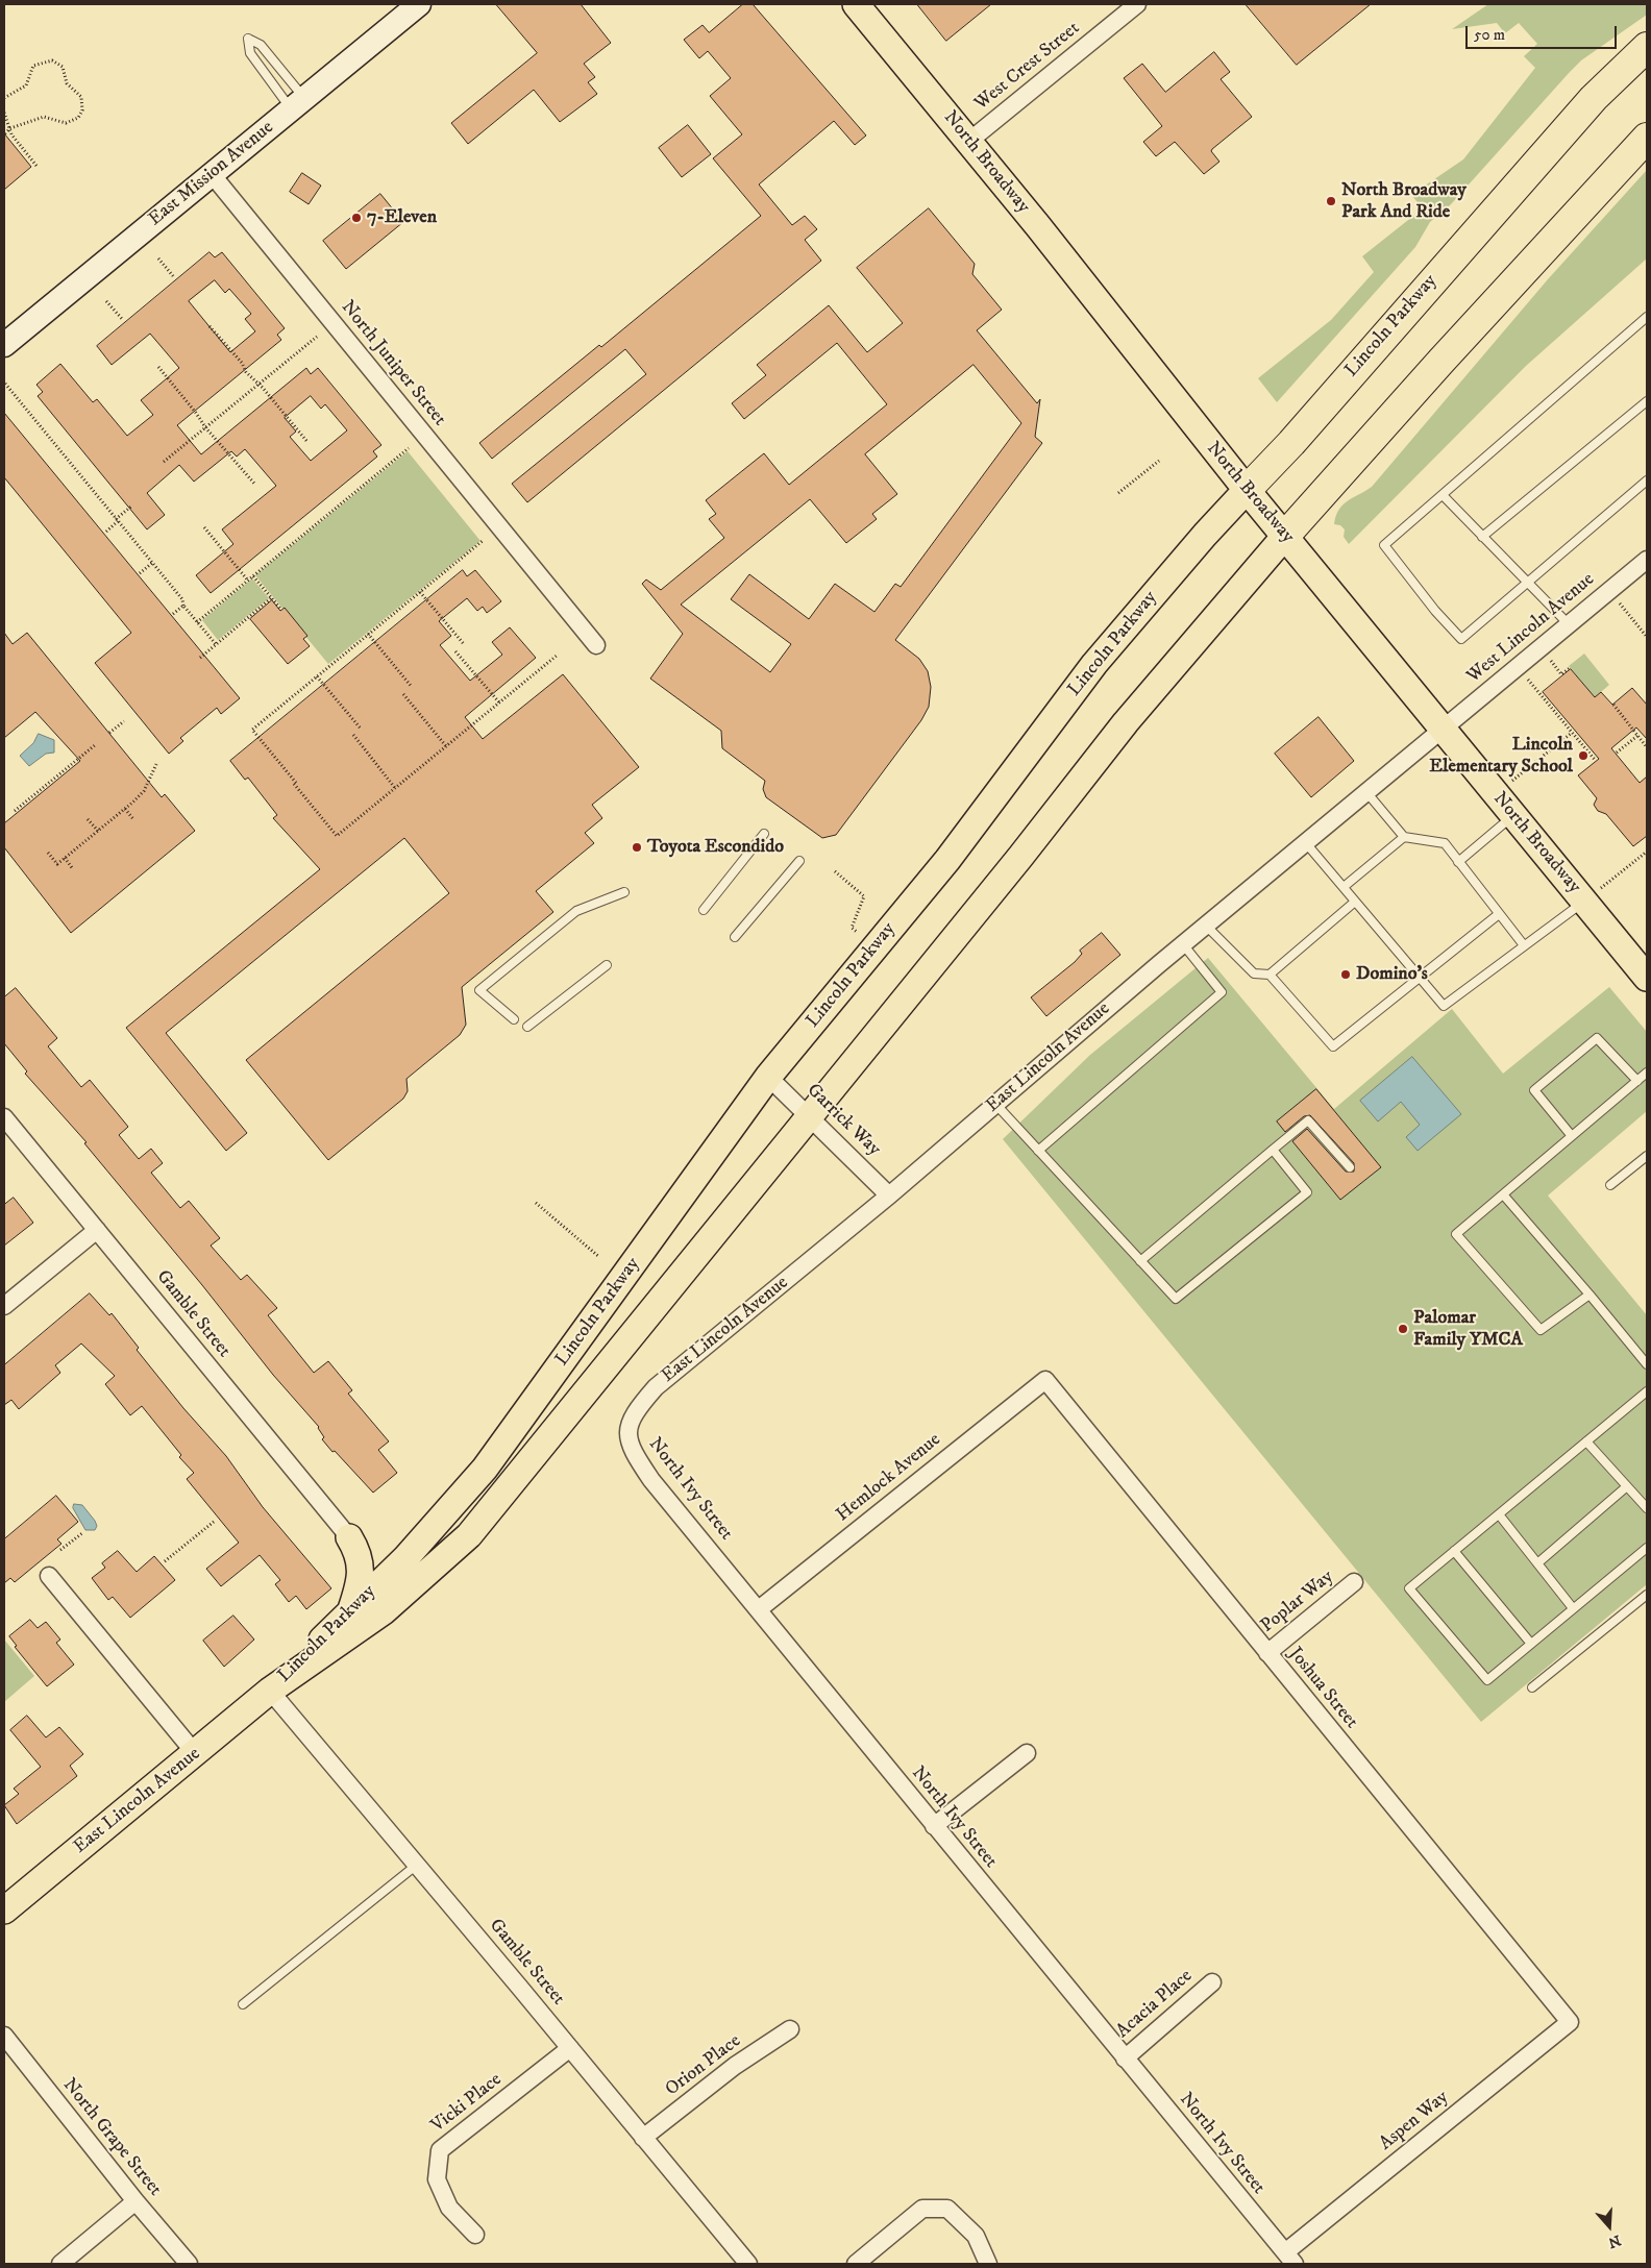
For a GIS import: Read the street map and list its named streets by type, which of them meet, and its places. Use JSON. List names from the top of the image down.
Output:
{
  "streets": {
    "highway": ["Lincoln Parkway"],
    "main road": ["North Broadway", "East Mission Avenue", "East Lincoln Avenue"],
    "street": [
      "West Crest Street",
      "North Juniper Street",
      "West Lincoln Avenue",
      "Garrick Way",
      "Gamble Street",
      "Hemlock Avenue",
      "North Ivy Street",
      "Poplar Way",
      "Joshua Street",
      "Acacia Place",
      "Orion Place",
      "Vicki Place",
      "Aspen Way",
      "North Grape Street"
    ]
  },
  "crossings": [
    ["West Crest Street", "North Broadway"],
    ["North Broadway", "Lincoln Parkway"],
    ["North Broadway", "West Lincoln Avenue"],
    ["North Broadway", "East Lincoln Avenue"],
    ["East Mission Avenue", "North Juniper Street"],
    ["Lincoln Parkway", "East Lincoln Avenue"],
    ["Lincoln Parkway", "Garrick Way"],
    ["Lincoln Parkway", "Gamble Street"],
    ["West Lincoln Avenue", "East Lincoln Avenue"],
    ["East Lincoln Avenue", "Garrick Way"],
    ["East Lincoln Avenue", "Gamble Street"],
    ["East Lincoln Avenue", "North Ivy Street"],
    ["Gamble Street", "Orion Place"],
    ["Gamble Street", "Vicki Place"],
    ["Hemlock Avenue", "North Ivy Street"],
    ["Hemlock Avenue", "Joshua Street"],
    ["North Ivy Street", "Acacia Place"],
    ["North Ivy Street", "Aspen Way"],
    ["Poplar Way", "Joshua Street"],
    ["Joshua Street", "Aspen Way"]
  ],
  "places": [
    "North Broadway Park And Ride",
    "7-Eleven",
    "Lincoln Elementary School",
    "Toyota Escondido",
    "Domino's",
    "Palomar Family YMCA"
  ],
  "scale_bar": "50 m",
  "north": "bottom"
}
